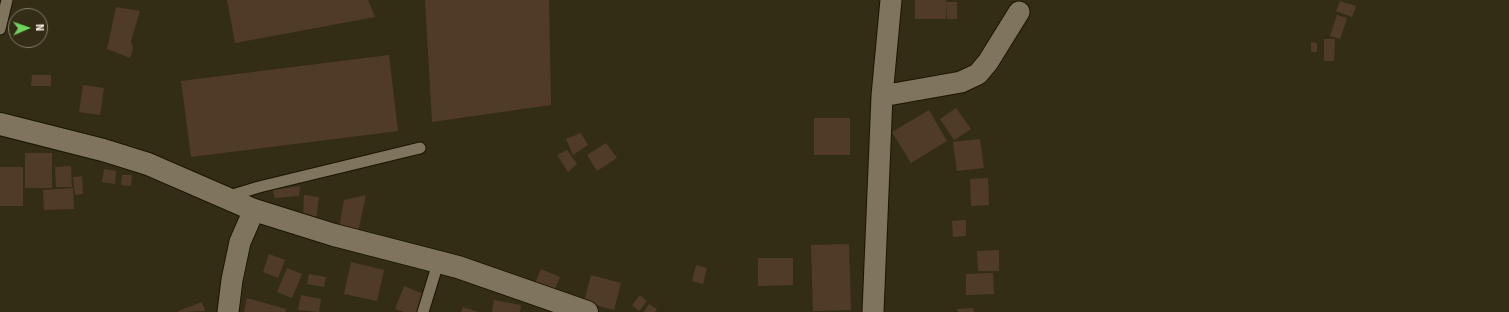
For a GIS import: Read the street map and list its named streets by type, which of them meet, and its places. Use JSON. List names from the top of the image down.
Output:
{
  "north": "right"
}
